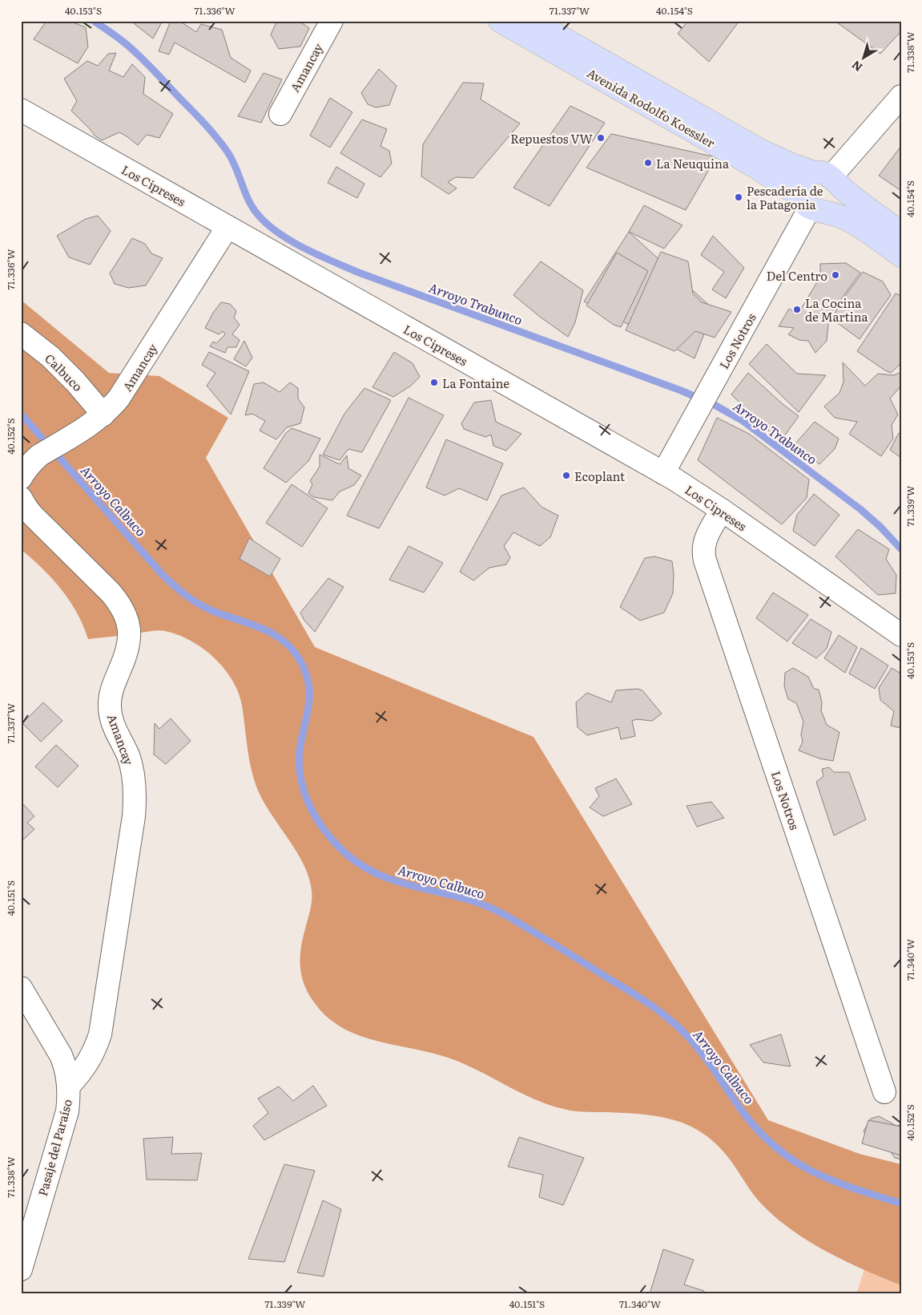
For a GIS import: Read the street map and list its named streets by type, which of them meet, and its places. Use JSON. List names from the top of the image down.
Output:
{
  "streets": {
    "main road": ["Avenida Rodolfo Koessler"],
    "street": [
      "Amancay",
      "Los Cipreses",
      "Los Notros",
      "Calbuco",
      "Pasaje del Paraíso"
    ]
  },
  "crossings": [
    ["Amancay", "Los Cipreses"],
    ["Amancay", "Calbuco"],
    ["Amancay", "Pasaje del Paraíso"],
    ["Avenida Rodolfo Koessler", "Los Notros"],
    ["Los Cipreses", "Los Notros"]
  ],
  "water": ["Arroyo Trabunco", "Arroyo Calbuco"],
  "places": [
    "Repuestos VW",
    "La Neuquina",
    "Pescadería de la Patagonia",
    "Del Centro",
    "La Cocina de Martina",
    "La Fontaine",
    "Ecoplant"
  ],
  "north": "bottom left",
  "coordinates": [
    "40.153°S",
    "71.336°W",
    "71.337°W",
    "40.154°S",
    "71.338°W",
    "40.152°S",
    "71.339°W",
    "40.151°S",
    "71.340°W"
  ]
}
